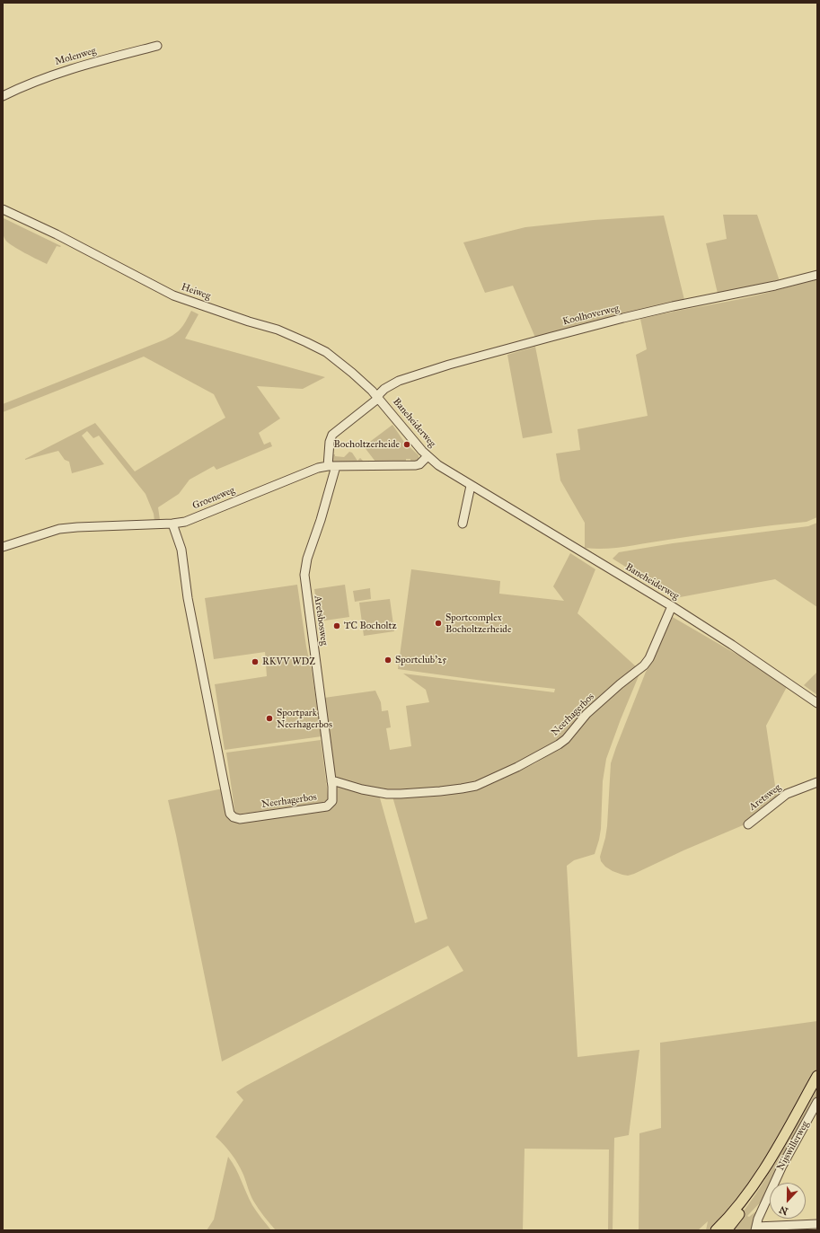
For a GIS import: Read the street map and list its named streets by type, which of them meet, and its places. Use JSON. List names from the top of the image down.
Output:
{
  "streets": {
    "main road": ["Nijswillerweg"],
    "street": [
      "Molenweg",
      "Heiweg",
      "Koolhoverweg",
      "Baneheiderweg",
      "Groeneweg",
      "Aretsbosweg",
      "Neerhagerbos",
      "Aretsweg"
    ]
  },
  "crossings": [
    ["Heiweg", "Koolhoverweg"],
    ["Heiweg", "Baneheiderweg"],
    ["Koolhoverweg", "Baneheiderweg"],
    ["Koolhoverweg", "Groeneweg"],
    ["Koolhoverweg", "Aretsbosweg"],
    ["Baneheiderweg", "Groeneweg"],
    ["Baneheiderweg", "Neerhagerbos"],
    ["Groeneweg", "Aretsbosweg"],
    ["Groeneweg", "Neerhagerbos"],
    ["Aretsbosweg", "Neerhagerbos"]
  ],
  "places": [
    "Bocholtzerheide",
    "Sportcomplex Bocholtzerheide",
    "TC Bocholtz",
    "Sportclub'25",
    "RKVV WDZ",
    "Sportpark Neerhagerbos"
  ],
  "north": "bottom"
}
